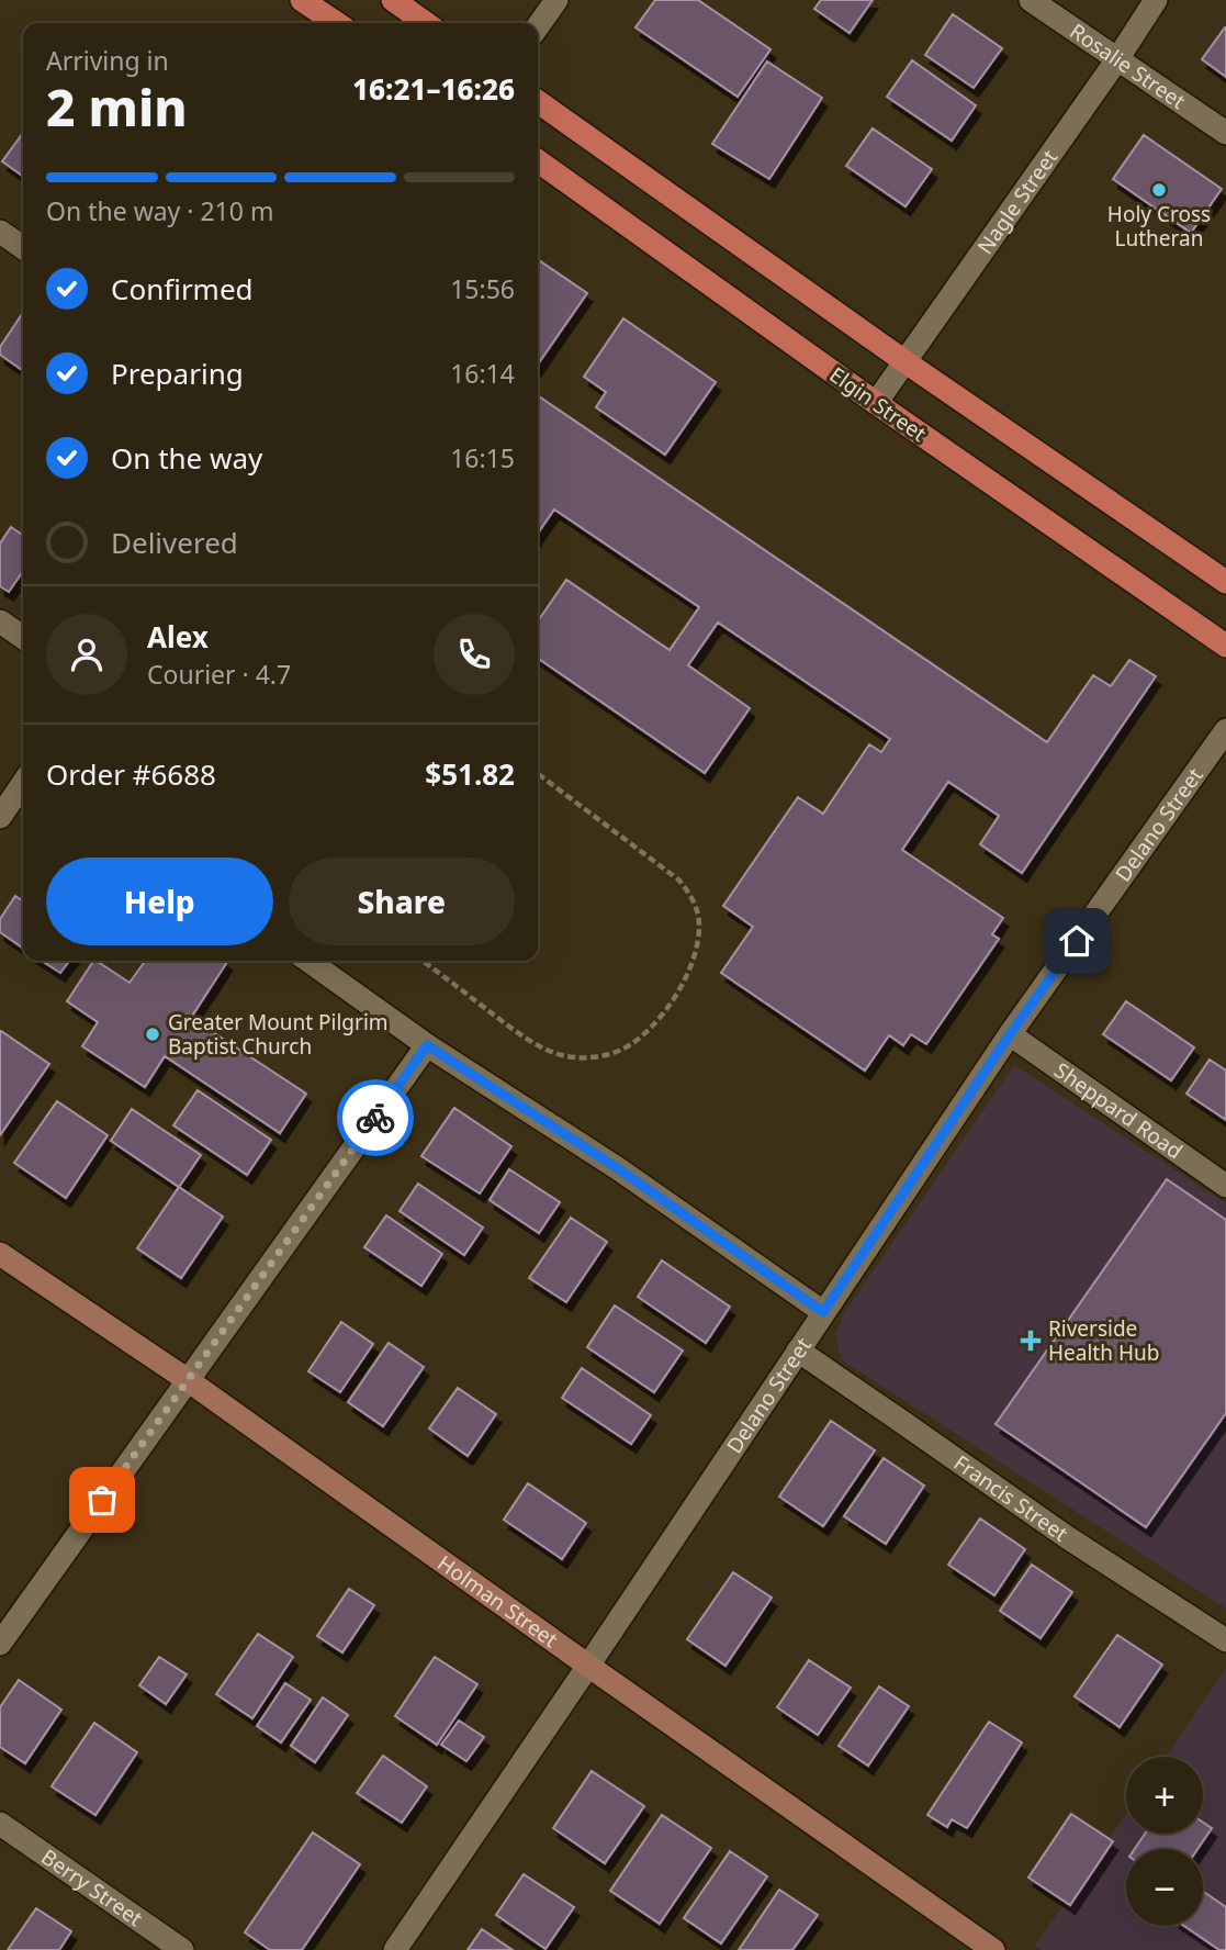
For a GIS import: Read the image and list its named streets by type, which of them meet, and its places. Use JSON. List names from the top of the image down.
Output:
{
  "streets": {
    "main road": ["Elgin Street"],
    "street": [
      "Rosalie Street",
      "Nagle Street",
      "Delano Street",
      "Sheppard Road",
      "Francis Street",
      "Holman Street",
      "Berry Street"
    ]
  },
  "crossings": [
    ["Rosalie Street", "Nagle Street"],
    ["Nagle Street", "Elgin Street"],
    ["Delano Street", "Sheppard Road"],
    ["Delano Street", "Francis Street"],
    ["Delano Street", "Holman Street"]
  ],
  "places": {
    "other": ["Holy Cross Lutheran", "Greater Mount Pilgrim Baptist Church"],
    "health": ["Riverside Health Hub"]
  },
  "page": {
    "heading": ["2 min", "Arriving in", "16:21–16:26"],
    "panel": [
      "Alex",
      "Courier · 4.7",
      "Order #6688",
      "$51.82"
    ],
    "bar": "On the way · 210 m",
    "list": [
      ["Confirmed", "15:56"],
      ["Preparing", "16:14"],
      ["On the way", "16:15"],
      "Delivered"
    ],
    "buttons": ["Help", "Share"],
    "map_buttons": ["+", "−"]
  }
}
